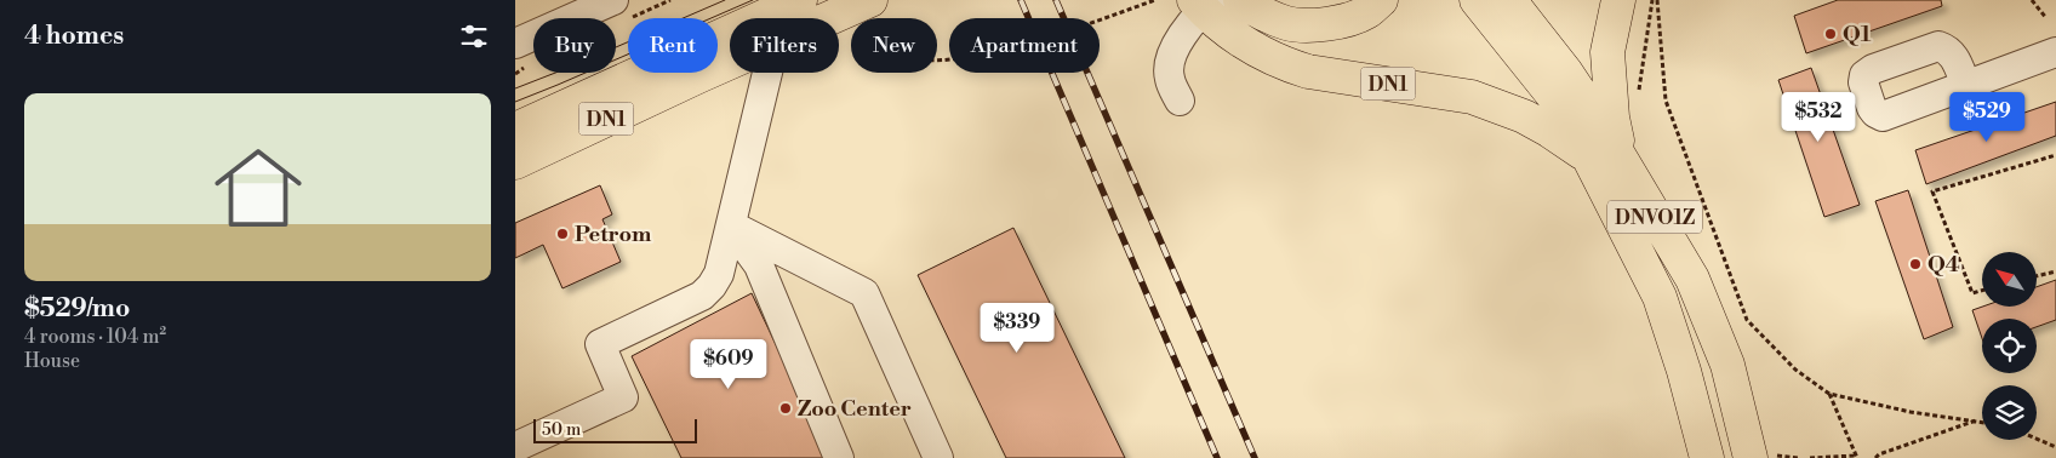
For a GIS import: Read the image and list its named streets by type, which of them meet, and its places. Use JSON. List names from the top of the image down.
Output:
{
  "streets": {
    "main road": ["DN1", "DNVO1Z"]
  },
  "crossings": [
    ["DN1", "DNVO1Z"]
  ],
  "places": [
    "Q1",
    "Petrom",
    "Q4",
    "Zoo Center"
  ],
  "scale_bar": "50 m",
  "north": "top left",
  "page": {
    "heading": "4 homes",
    "chip": [
      "Buy",
      "Rent",
      "Filters",
      "New",
      "Apartment"
    ],
    "list": [
      {
        "name": "$529/mo",
        "note": "4 rooms · 104 m² · House"
      }
    ],
    "price": [
      "$532",
      "$529",
      "$339",
      "$609"
    ],
    "scale": "50 m"
  }
}
